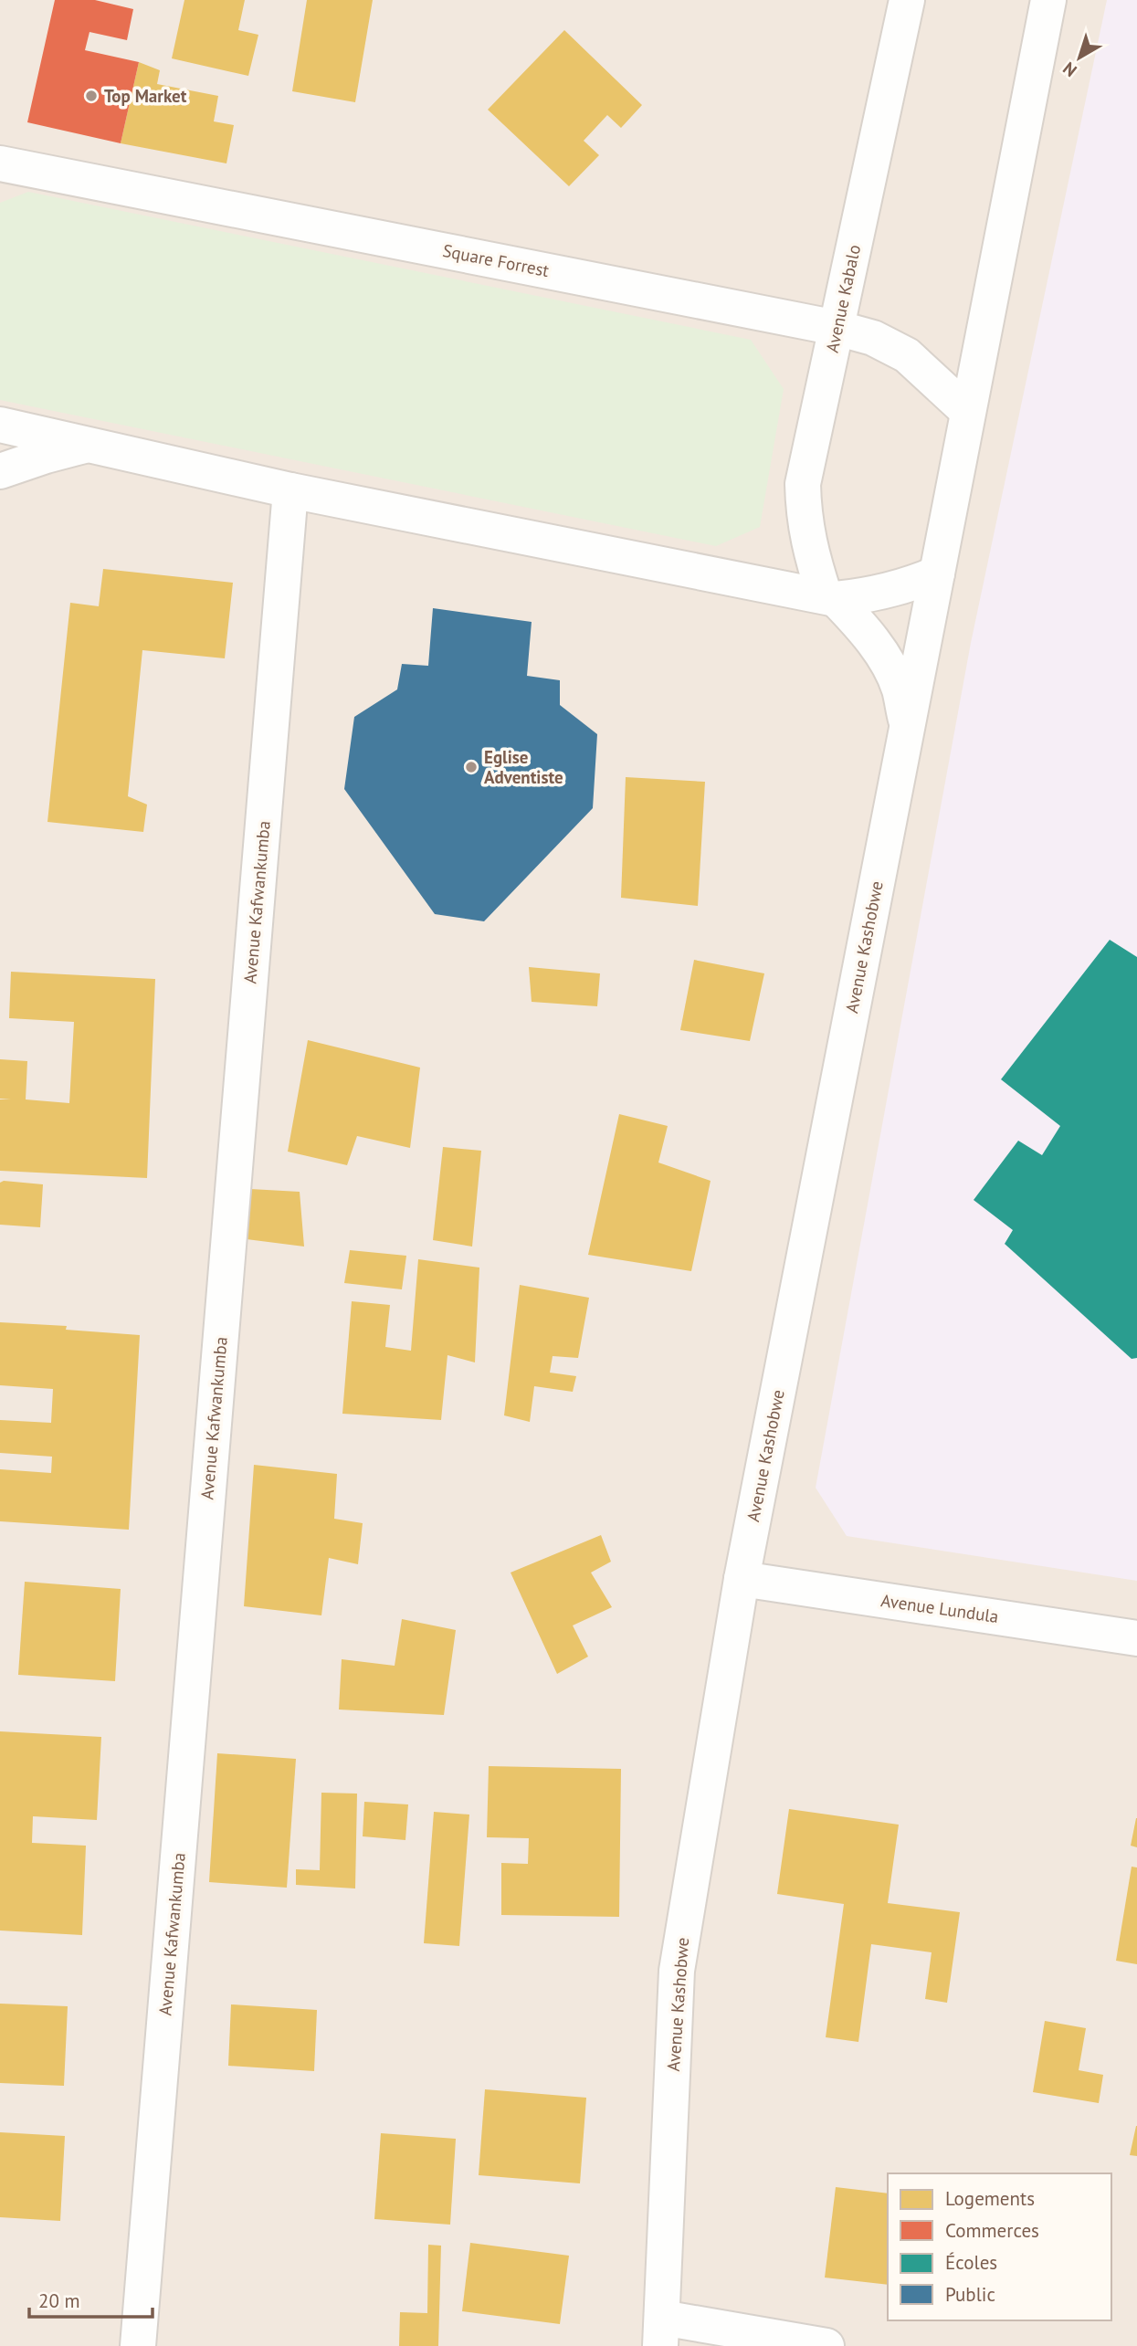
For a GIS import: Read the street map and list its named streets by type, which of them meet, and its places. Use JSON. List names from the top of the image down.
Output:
{
  "streets": {
    "street": [
      "Square Forrest",
      "Avenue Kabalo",
      "Avenue Kafwankumba",
      "Avenue Kashobwe",
      "Avenue Lundula"
    ]
  },
  "crossings": [
    ["Square Forrest", "Avenue Kabalo"],
    ["Avenue Kashobwe", "Avenue Lundula"]
  ],
  "places": ["Top Market", "Eglise Adventiste"],
  "legend": [
    "Logements",
    "Commerces",
    "Écoles",
    "Public"
  ],
  "scale_bar": "20 m",
  "north": "bottom left"
}
